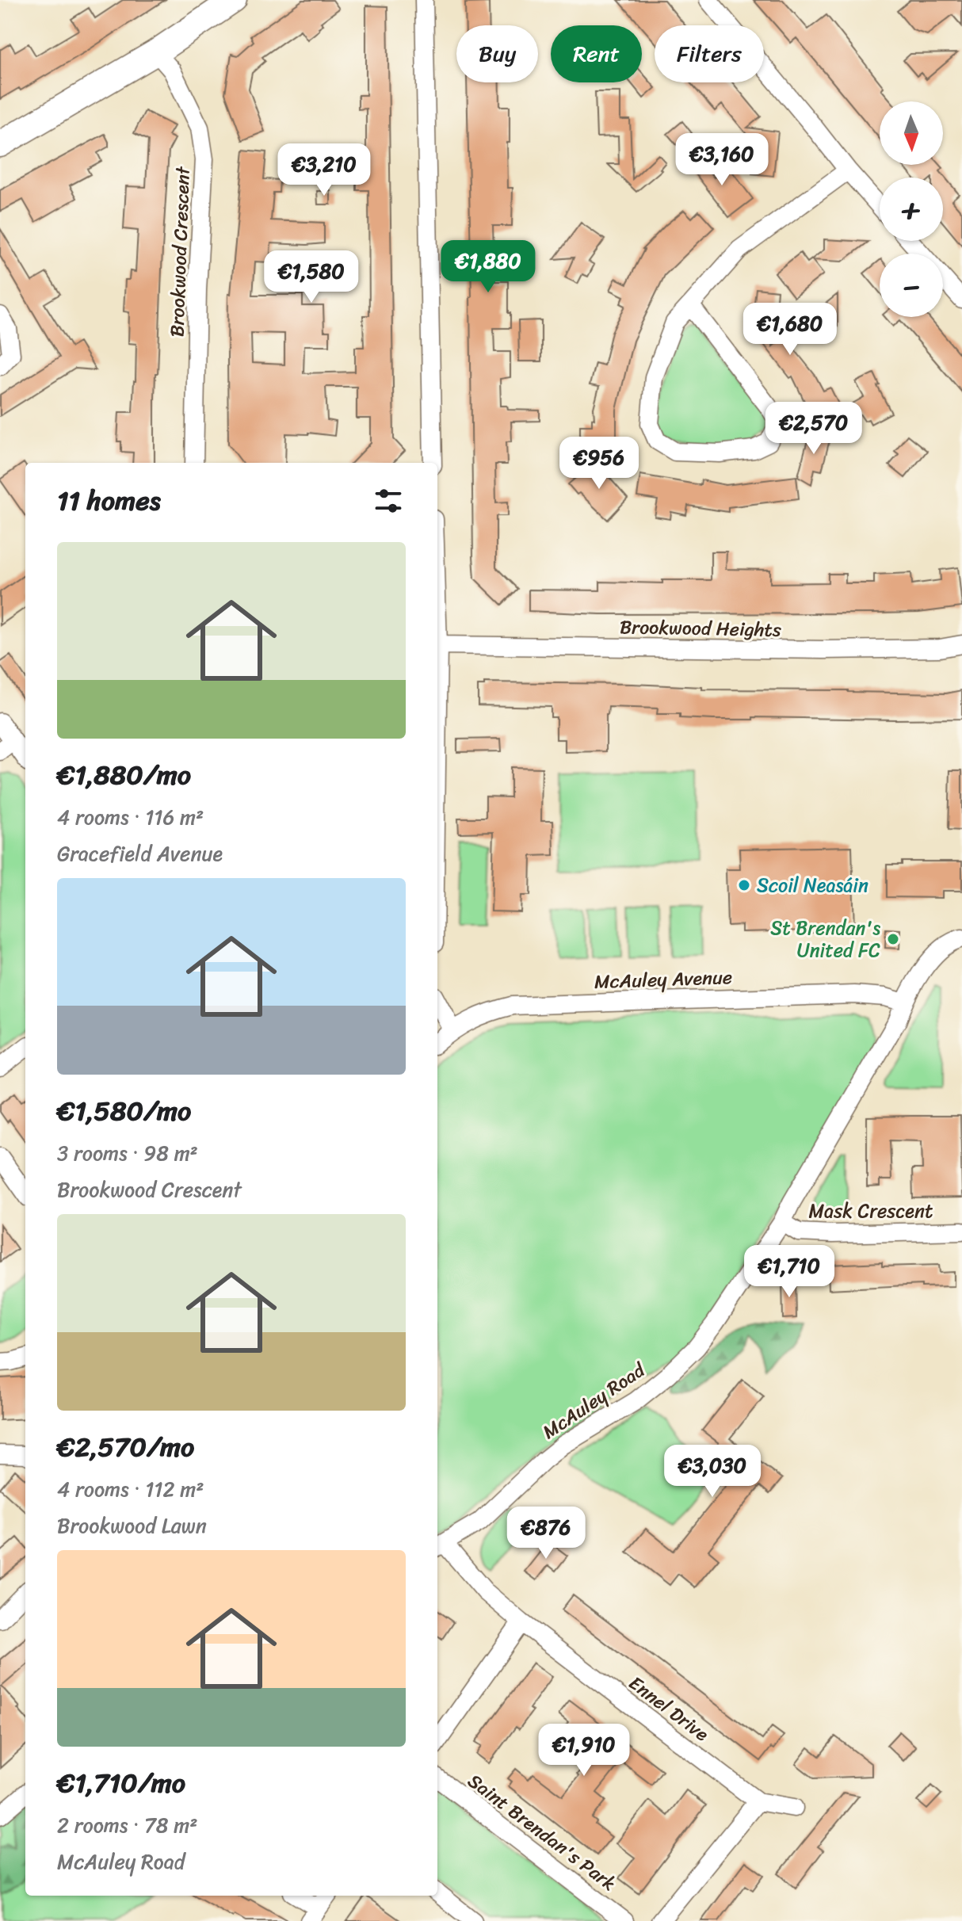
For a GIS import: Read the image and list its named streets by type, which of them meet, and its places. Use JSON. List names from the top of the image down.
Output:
{
  "streets": {
    "street": [
      "Brookwood Crescent",
      "Brookwood Heights",
      "McAuley Avenue",
      "Mask Crescent",
      "McAuley Road",
      "Ennel Drive",
      "Saint Brendan's Park"
    ]
  },
  "crossings": [
    ["McAuley Avenue", "McAuley Road"],
    ["Mask Crescent", "McAuley Road"],
    ["McAuley Road", "Ennel Drive"]
  ],
  "places": ["Scoil Neasáin", "St Brendan's United FC"],
  "north": "bottom",
  "page": {
    "chip": ["Buy", "Rent", "Filters"],
    "map_buttons": ["+", "−"],
    "price": [
      "€3,160",
      "€3,210",
      "€1,880",
      "€1,580",
      "€1,680",
      "€2,570",
      "€956",
      "€1,710",
      "€3,030",
      "€876",
      "€1,910"
    ],
    "heading": "11 homes",
    "list": [
      {
        "name": "€1,880/mo",
        "note": "4 rooms · 116 m² · Gracefield Avenue"
      },
      {
        "name": "€1,580/mo",
        "note": "3 rooms · 98 m² · Brookwood Crescent"
      },
      {
        "name": "€2,570/mo",
        "note": "4 rooms · 112 m² · Brookwood Lawn"
      },
      {
        "name": "€1,710/mo",
        "note": "2 rooms · 78 m² · McAuley Road"
      }
    ]
  }
}
